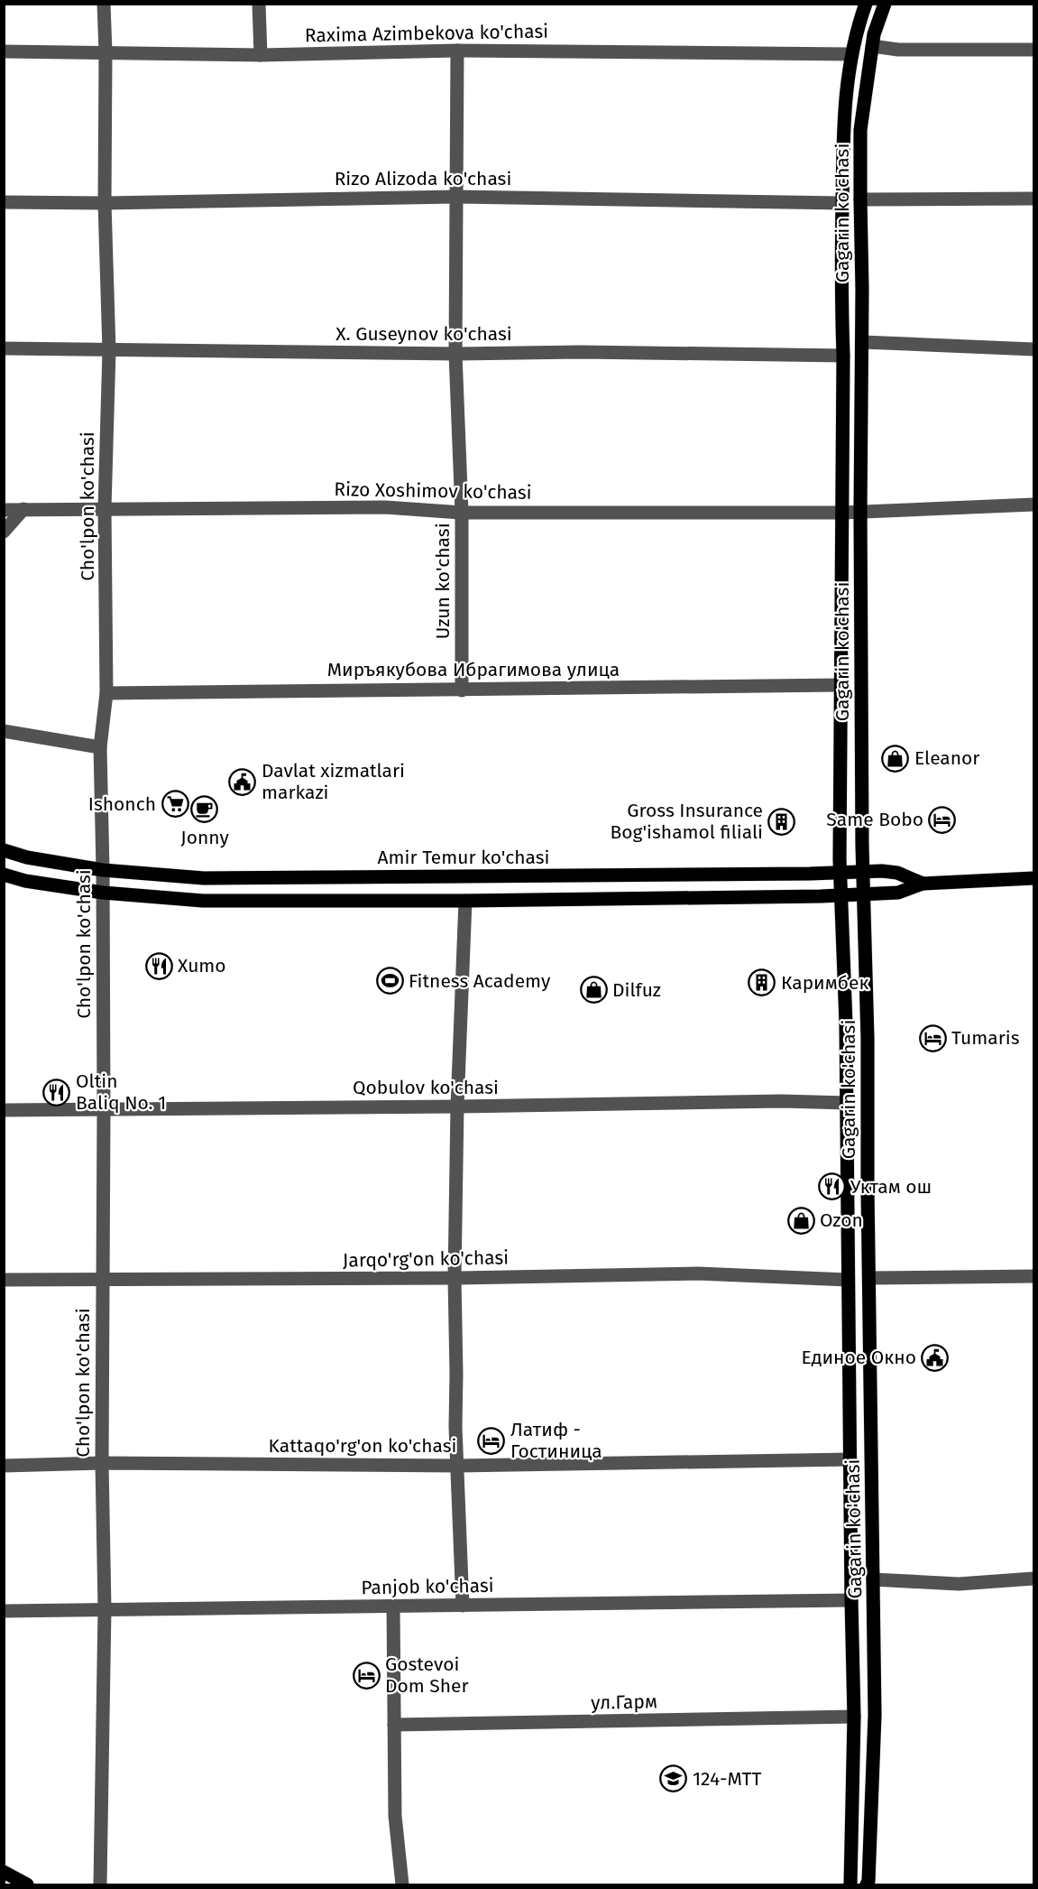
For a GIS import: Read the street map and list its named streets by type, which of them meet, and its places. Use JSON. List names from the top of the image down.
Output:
{
  "streets": {
    "main road": ["Gagarin ko'chasi", "Amir Temur ko'chasi"],
    "street": [
      "Raxima Azimbekova ko'chasi",
      "Rizo Alizoda ko'chasi",
      "X. Guseynov ko'chasi",
      "Rizo Xoshimov ko'chasi",
      "Cho'lpon ko'chasi",
      "Uzun ko'chasi",
      "Миръякубова Ибрагимова улица",
      "Qobulov ko'chasi",
      "Jarqo'rg'on ko'chasi",
      "Kattaqo'rg'on ko'chasi",
      "Panjob ko'chasi",
      "ул.Гарм"
    ]
  },
  "crossings": [
    ["Raxima Azimbekova ko'chasi", "Gagarin ko'chasi"],
    ["Raxima Azimbekova ko'chasi", "Cho'lpon ko'chasi"],
    ["Raxima Azimbekova ko'chasi", "Uzun ko'chasi"],
    ["Rizo Alizoda ko'chasi", "Gagarin ko'chasi"],
    ["Rizo Alizoda ko'chasi", "Cho'lpon ko'chasi"],
    ["Rizo Alizoda ko'chasi", "Uzun ko'chasi"],
    ["Gagarin ko'chasi", "X. Guseynov ko'chasi"],
    ["Gagarin ko'chasi", "Rizo Xoshimov ko'chasi"],
    ["Gagarin ko'chasi", "Миръякубова Ибрагимова улица"],
    ["Gagarin ko'chasi", "Amir Temur ko'chasi"],
    ["Gagarin ko'chasi", "Qobulov ko'chasi"],
    ["Gagarin ko'chasi", "Jarqo'rg'on ko'chasi"],
    ["Gagarin ko'chasi", "Kattaqo'rg'on ko'chasi"],
    ["Gagarin ko'chasi", "Panjob ko'chasi"],
    ["Gagarin ko'chasi", "ул.Гарм"],
    ["X. Guseynov ko'chasi", "Cho'lpon ko'chasi"],
    ["X. Guseynov ko'chasi", "Uzun ko'chasi"],
    ["Rizo Xoshimov ko'chasi", "Cho'lpon ko'chasi"],
    ["Rizo Xoshimov ko'chasi", "Uzun ko'chasi"],
    ["Cho'lpon ko'chasi", "Миръякубова Ибрагимова улица"],
    ["Cho'lpon ko'chasi", "Amir Temur ko'chasi"],
    ["Cho'lpon ko'chasi", "Qobulov ko'chasi"],
    ["Cho'lpon ko'chasi", "Jarqo'rg'on ko'chasi"],
    ["Cho'lpon ko'chasi", "Kattaqo'rg'on ko'chasi"],
    ["Cho'lpon ko'chasi", "Panjob ko'chasi"],
    ["Uzun ko'chasi", "Миръякубова Ибрагимова улица"]
  ],
  "places": {
    "shop": ["Eleanor", "Dilfuz", "Ozon"],
    "public building": ["Davlat xizmatlari markazi", "Единое Окно"],
    "supermarket": ["Ishonch"],
    "cafe": ["Jonny"],
    "hotel": [
      "Same Bobo",
      "Tumaris",
      "Латиф - Гостиница",
      "Gostevoi Dom Sher"
    ],
    "building": ["Gross Insurance Bog'ishamol filiali", "Каримбек"],
    "restaurant": ["Xumo", "Oltin Baliq No. 1", "Уктам ош"],
    "sports": ["Fitness Academy"],
    "school or university": ["124-MTT"]
  }
}
